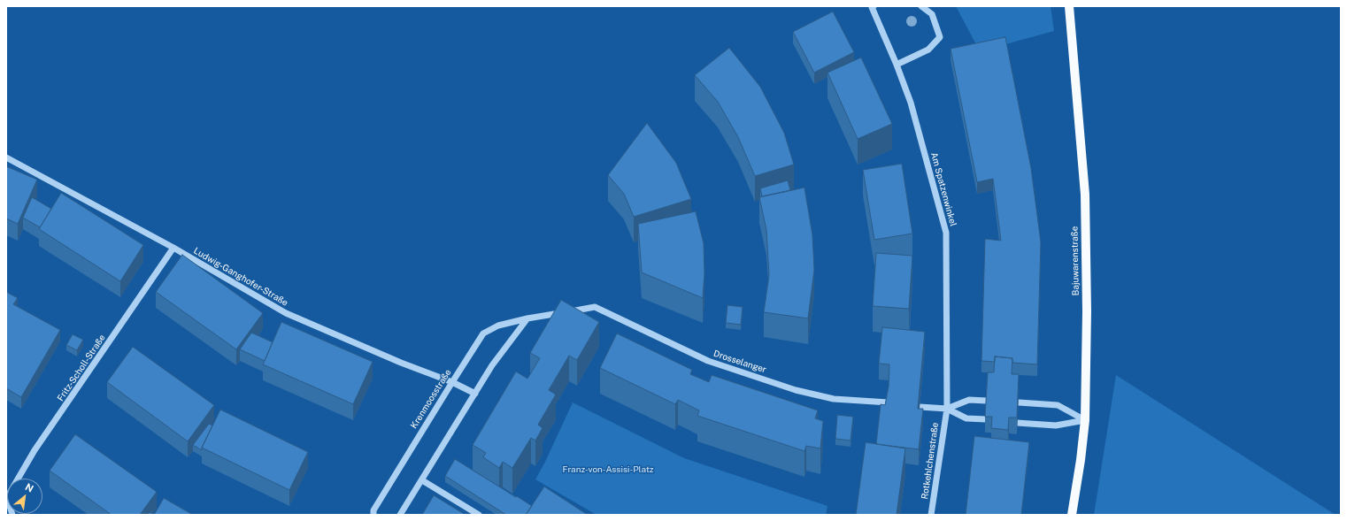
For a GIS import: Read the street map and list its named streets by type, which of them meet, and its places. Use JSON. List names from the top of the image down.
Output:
{
  "streets": {
    "main road": ["Bajuwarenstraße"],
    "street": [
      "Am Spatzenwinkel",
      "Ludwig-Ganghofer-Straße",
      "Drosselanger",
      "Fritz-Scholl-Straße",
      "Krenmoosstraße",
      "Rotkehlchenstraße"
    ]
  },
  "crossings": [
    ["Am Spatzenwinkel", "Rotkehlchenstraße"],
    ["Ludwig-Ganghofer-Straße", "Fritz-Scholl-Straße"],
    ["Ludwig-Ganghofer-Straße", "Krenmoosstraße"],
    ["Drosselanger", "Krenmoosstraße"]
  ],
  "parks": ["Franz-von-Assisi-Platz"],
  "north": "top right"
}
